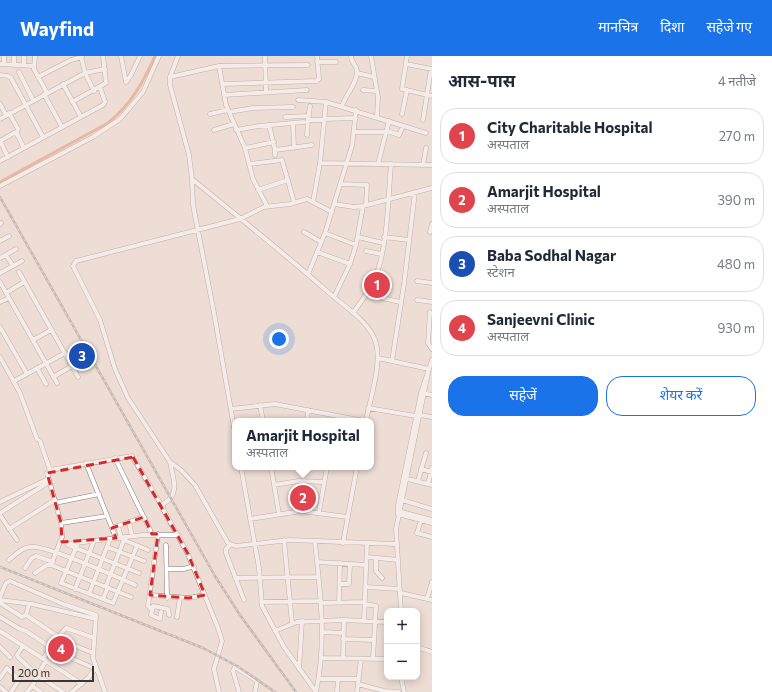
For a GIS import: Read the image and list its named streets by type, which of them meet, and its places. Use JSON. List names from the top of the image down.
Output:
{
  "scale_bar": "200 m",
  "page": {
    "header": "Wayfind",
    "nav": ["मानचित्र", "दिशा", "सहेजे गए"],
    "heading": ["आस-पास", "4 नतीजे"],
    "list": [
      {
        "mark": "1",
        "name": "City Charitable Hospital",
        "note": "अस्पताल",
        "value": "270 m"
      },
      {
        "mark": "2",
        "name": "Amarjit Hospital",
        "note": "अस्पताल",
        "value": "390 m"
      },
      {
        "mark": "3",
        "name": "Baba Sodhal Nagar",
        "note": "स्टेशन",
        "value": "480 m"
      },
      {
        "mark": "4",
        "name": "Sanjeevni Clinic",
        "note": "अस्पताल",
        "value": "930 m"
      }
    ],
    "pins": [
      "1",
      "3",
      "2",
      "4"
    ],
    "buttons": ["सहेजें", "शेयर करें"],
    "popup": ["Amarjit Hospital", "अस्पताल"],
    "map_buttons": ["+", "−"],
    "scale": "200 m"
  }
}
